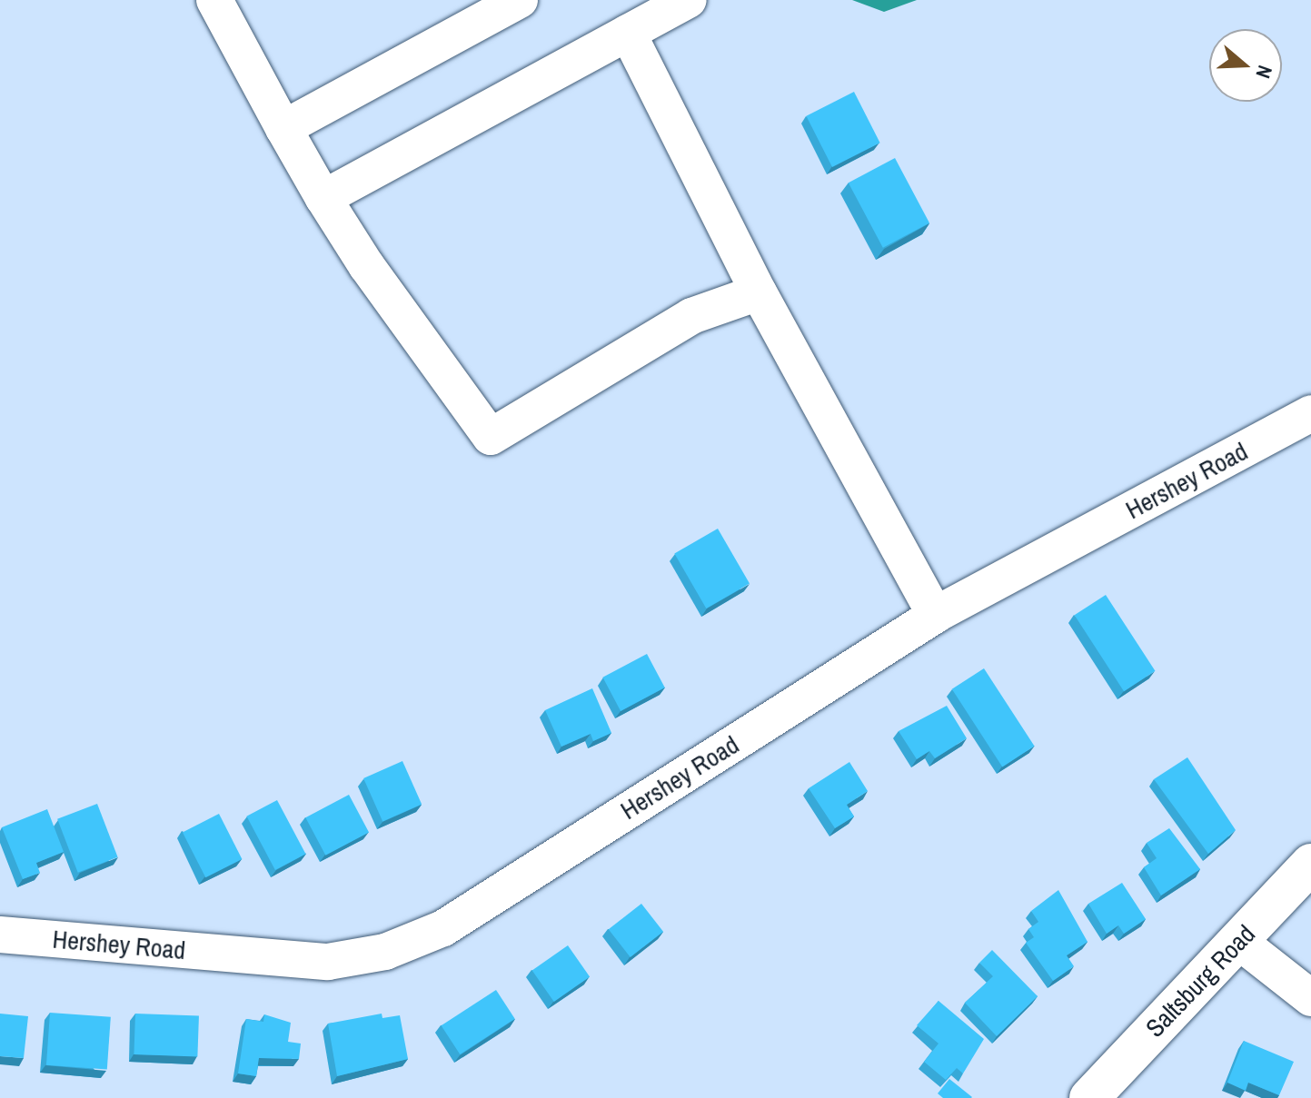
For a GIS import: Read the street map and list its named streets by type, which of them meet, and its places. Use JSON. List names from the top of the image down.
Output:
{
  "streets": {
    "main road": ["Saltsburg Road"],
    "street": ["Hershey Road"]
  },
  "north": "right"
}
